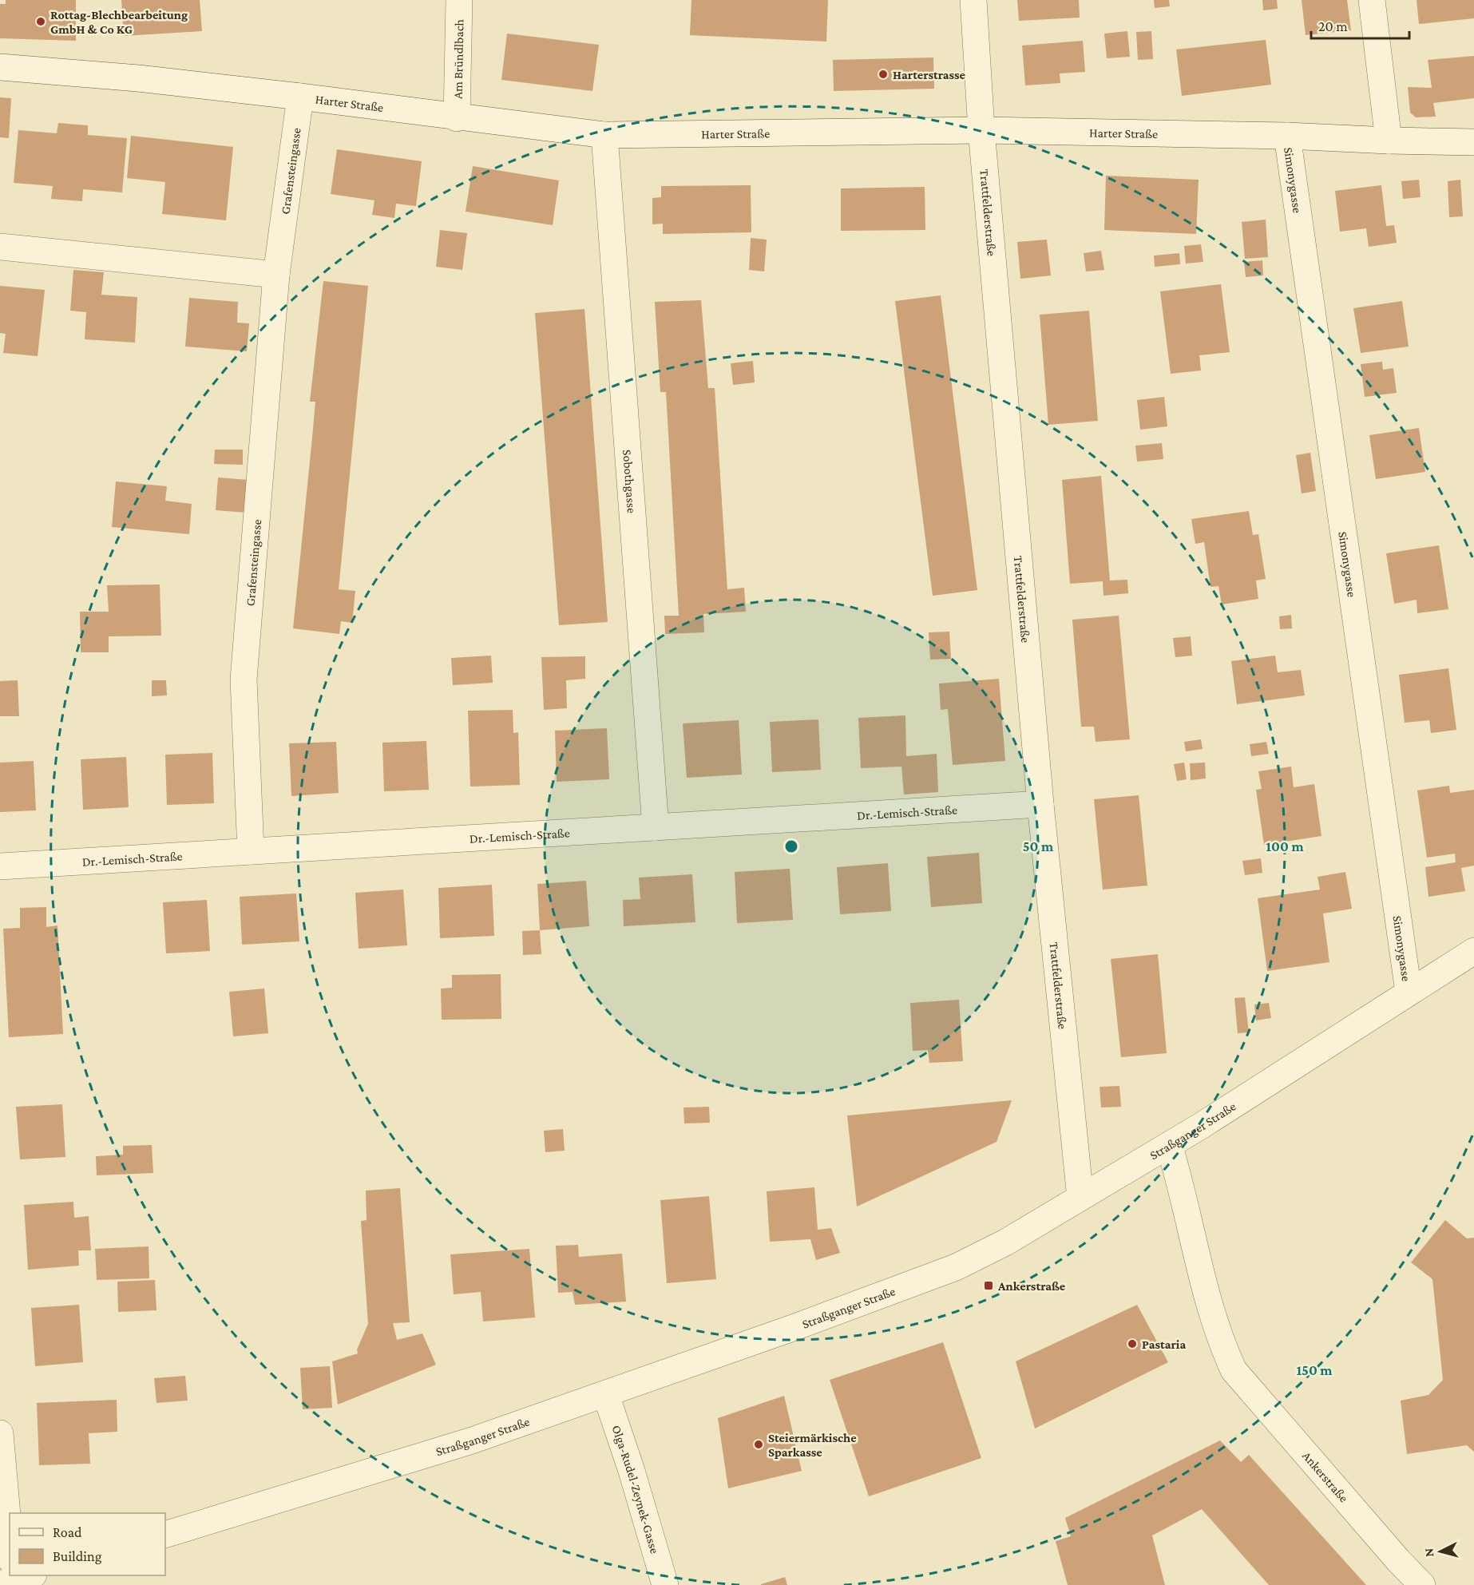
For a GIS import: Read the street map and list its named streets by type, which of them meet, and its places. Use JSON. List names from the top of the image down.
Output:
{
  "streets": {
    "street": [
      "Am Bründlbach",
      "Harter Straße",
      "Grafensteingasse",
      "Simonygasse",
      "Trattfelderstraße",
      "Sobothgasse",
      "Dr.-Lemisch-Straße",
      "Straßganger Straße",
      "Ankerstraße",
      "Olga-Rudel-Zeynek-Gasse"
    ]
  },
  "crossings": [
    ["Am Bründlbach", "Harter Straße"],
    ["Harter Straße", "Grafensteingasse"],
    ["Harter Straße", "Simonygasse"],
    ["Harter Straße", "Trattfelderstraße"],
    ["Harter Straße", "Sobothgasse"],
    ["Grafensteingasse", "Dr.-Lemisch-Straße"],
    ["Simonygasse", "Straßganger Straße"],
    ["Trattfelderstraße", "Dr.-Lemisch-Straße"],
    ["Trattfelderstraße", "Straßganger Straße"],
    ["Sobothgasse", "Dr.-Lemisch-Straße"],
    ["Straßganger Straße", "Ankerstraße"],
    ["Straßganger Straße", "Olga-Rudel-Zeynek-Gasse"]
  ],
  "places": {
    "other": [
      "Rottag-Blechbearbeitung GmbH & Co KG",
      "Harterstrasse",
      "Pastaria",
      "Steiermärkische Sparkasse"
    ],
    "transit": ["Ankerstraße"]
  },
  "legend": ["Road", "Building"],
  "scale_bar": "20 m",
  "north": "left",
  "rings": ["50 m", "100 m", "150 m"]
}
